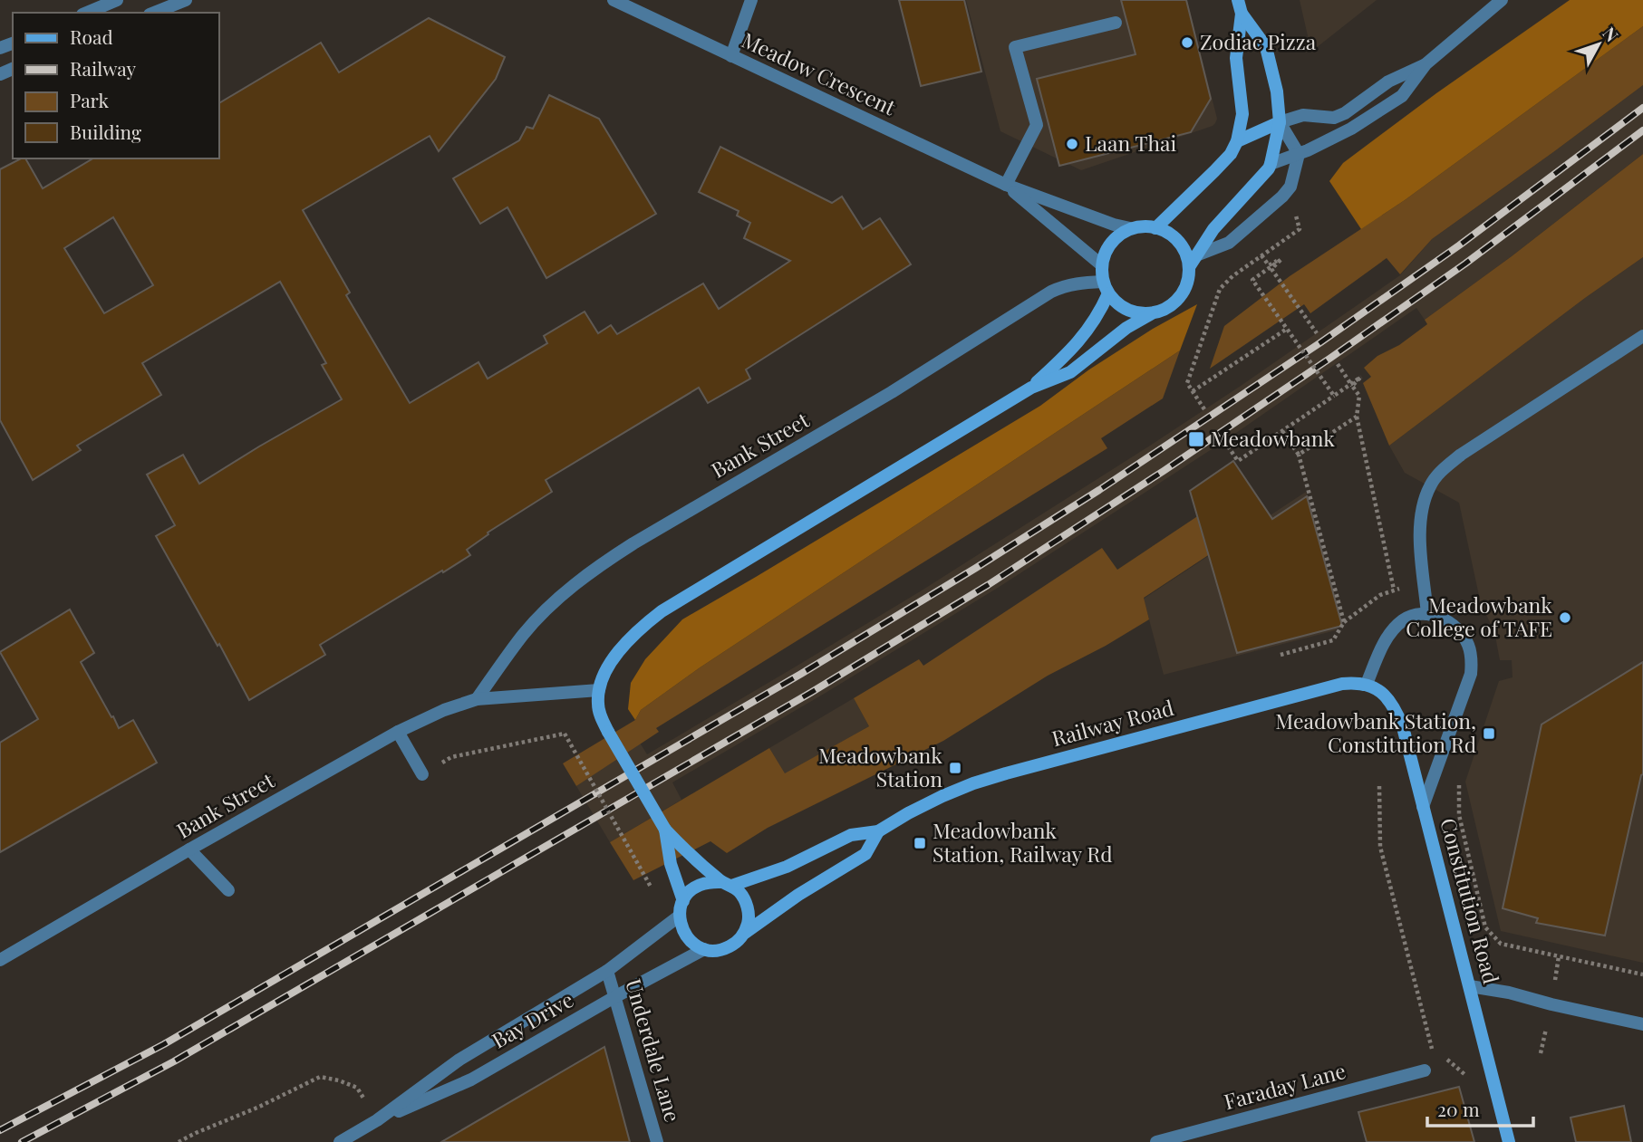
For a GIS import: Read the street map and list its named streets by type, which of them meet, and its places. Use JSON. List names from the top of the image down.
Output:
{
  "streets": {
    "main road": ["Railway Road", "Constitution Road"],
    "street": [
      "Meadow Crescent",
      "Bank Street",
      "Bay Drive",
      "Underdale Lane",
      "Faraday Lane"
    ]
  },
  "crossings": [
    ["Meadow Crescent", "Bank Street"],
    ["Railway Road", "Constitution Road"],
    ["Railway Road", "Bay Drive"],
    ["Bay Drive", "Underdale Lane"]
  ],
  "places": {
    "other": ["Zodiac Pizza", "Laan Thai", "Meadowbank College of TAFE"],
    "transit": [
      "Meadowbank",
      "Meadowbank Station, Constitution Rd",
      "Meadowbank Station",
      "Meadowbank Station, Railway Rd"
    ]
  },
  "legend": [
    "Road",
    "Railway",
    "Park",
    "Building"
  ],
  "scale_bar": "20 m",
  "north": "top right"
}
